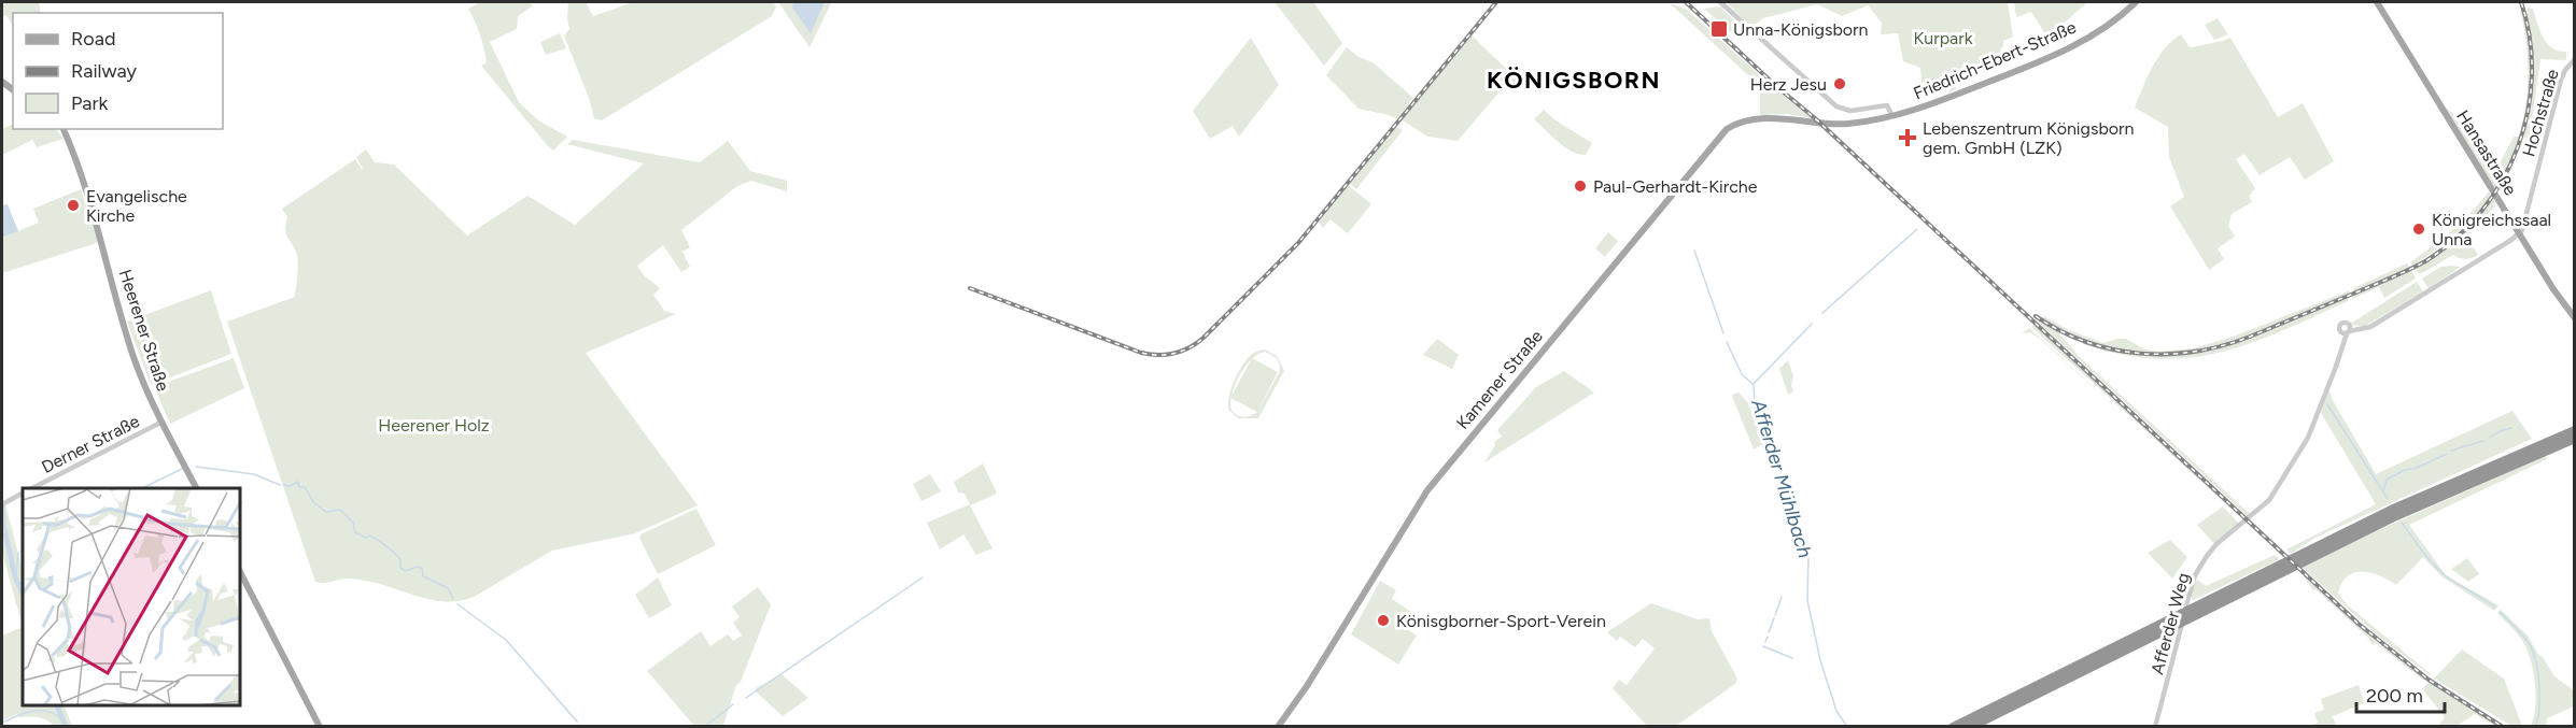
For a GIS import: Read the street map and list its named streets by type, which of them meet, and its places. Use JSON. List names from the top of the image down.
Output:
{
  "streets": {
    "main road": [
      "Friedrich-Ebert-Straße",
      "Hansastraße",
      "Heerener Straße",
      "Kamener Straße"
    ],
    "street": ["Hochstraße", "Derner Straße", "Afferder Weg"]
  },
  "crossings": [
    ["Friedrich-Ebert-Straße", "Kamener Straße"],
    ["Hochstraße", "Hansastraße"],
    ["Hochstraße", "Afferder Weg"],
    ["Hansastraße", "Afferder Weg"],
    ["Heerener Straße", "Derner Straße"]
  ],
  "districts": ["KÖNIGSBORN"],
  "water": ["Afferder Mühlbach"],
  "parks": ["Kurpark", "Heerener Holz"],
  "places": {
    "transit": ["Unna-Königsborn"],
    "other": [
      "Herz Jesu",
      "Paul-Gerhardt-Kirche",
      "Evangelische Kirche",
      "Königreichssaal Unna",
      "Könisgborner-Sport-Verein"
    ],
    "health": ["Lebenszentrum Königsborn gem. GmbH (LZK)"]
  },
  "legend": ["Road", "Railway", "Park"],
  "scale_bar": "200 m"
}
